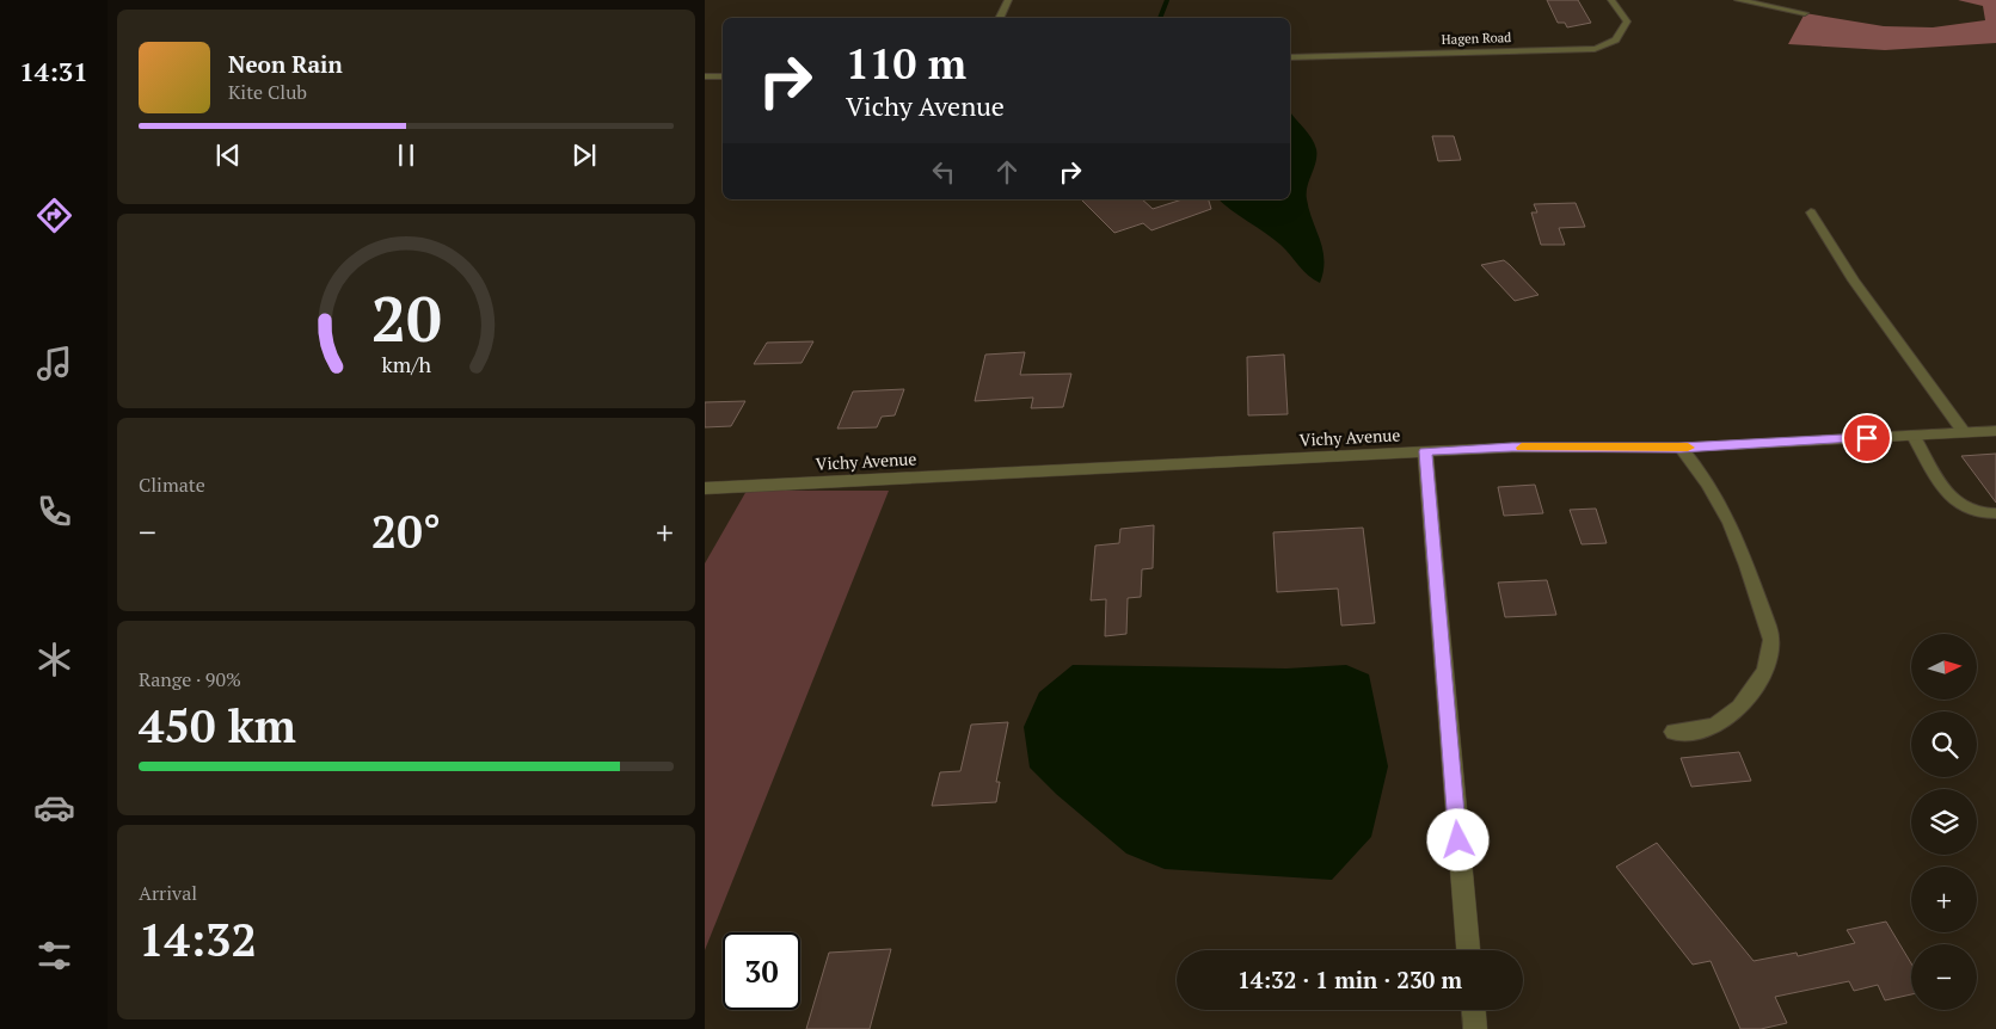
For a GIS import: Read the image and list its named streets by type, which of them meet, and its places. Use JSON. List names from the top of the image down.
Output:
{
  "streets": {
    "street": ["Vichy Avenue"],
    "lane": ["Hagen Road"]
  },
  "north": "right",
  "page": {
    "tabs": "14:31",
    "turn": ["110 m", "Vichy Avenue"],
    "song": ["Neon Rain", "Kite Club"],
    "tile": [
      "Climate",
      ["Range · 90%", "450 km"],
      ["Arrival", "14:32"]
    ],
    "heat": ["−", "20°", "+"],
    "map_buttons": ["+", "−"],
    "limit": "30",
    "trip": "14:32 · 1 min · 230 m",
    "gauge": ["20", "km/h"]
  }
}
